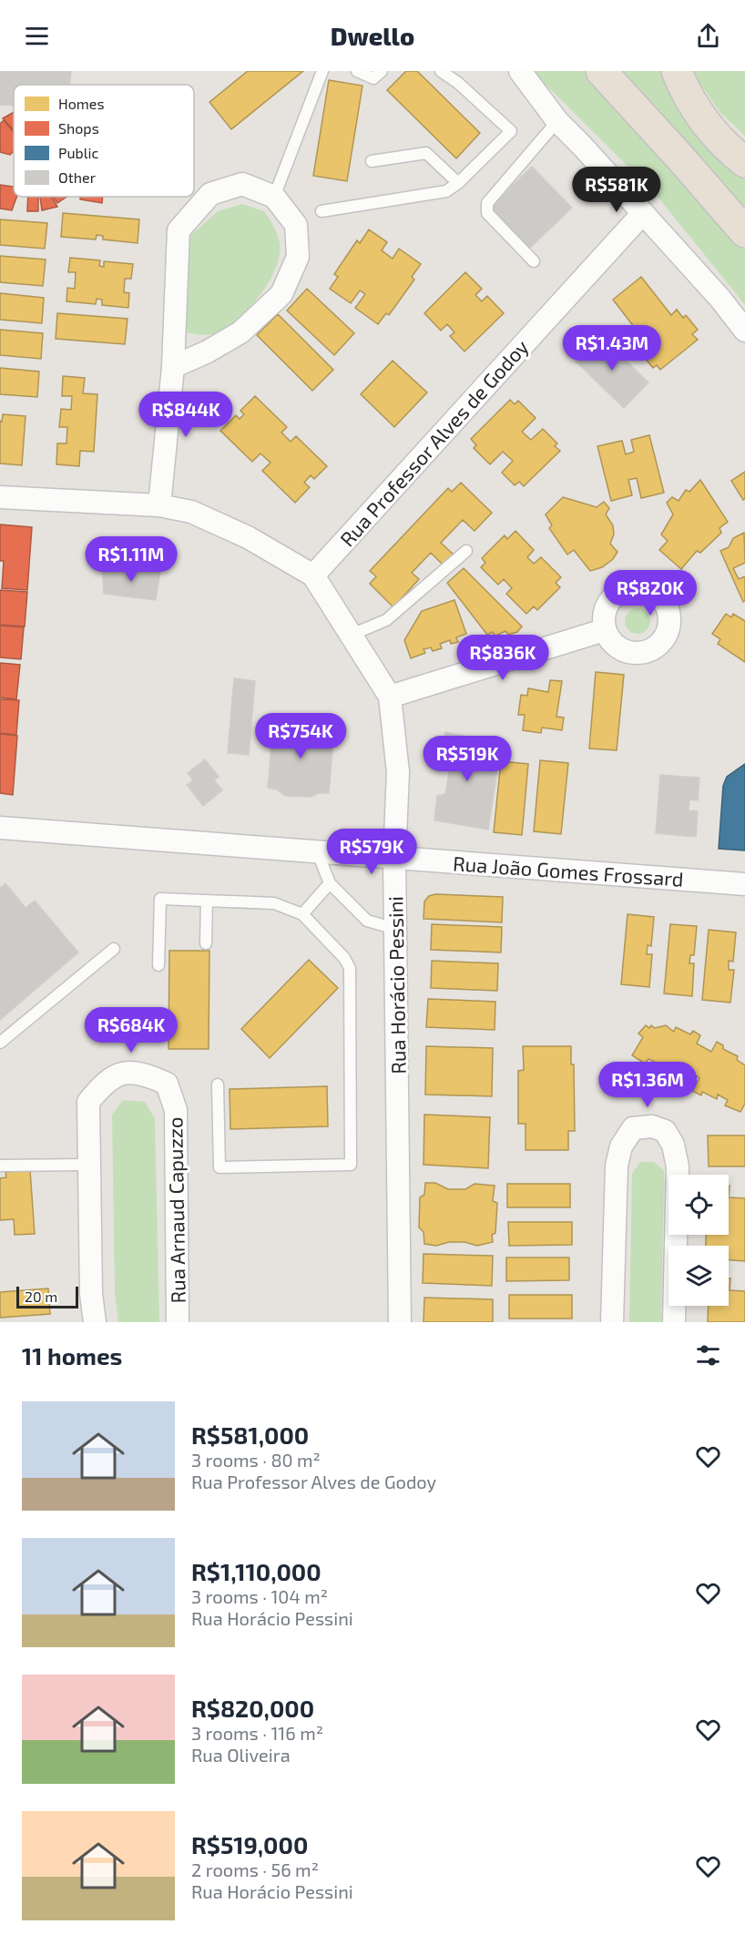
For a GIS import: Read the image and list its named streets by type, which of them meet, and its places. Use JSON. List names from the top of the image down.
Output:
{
  "streets": {
    "street": [
      "Rua Professor Alves de Godoy",
      "Rua João Gomes Frossard",
      "Rua Horácio Pessini",
      "Rua Arnaud Capuzzo"
    ]
  },
  "crossings": [
    ["Rua Professor Alves de Godoy", "Rua Horácio Pessini"],
    ["Rua João Gomes Frossard", "Rua Horácio Pessini"]
  ],
  "legend": [
    "Homes",
    "Shops",
    "Public",
    "Other"
  ],
  "scale_bar": "20 m",
  "page": {
    "header": "Dwello",
    "price": [
      "R$581K",
      "R$1.43M",
      "R$844K",
      "R$1.11M",
      "R$820K",
      "R$836K",
      "R$754K",
      "R$519K",
      "R$579K",
      "R$684K",
      "R$1.36M"
    ],
    "scale": "20 m",
    "heading": "11 homes",
    "list": [
      {
        "name": "R$581,000",
        "note": "3 rooms · 80 m² · Rua Professor Alves de Godoy"
      },
      {
        "name": "R$1,110,000",
        "note": "3 rooms · 104 m² · Rua Horácio Pessini"
      },
      {
        "name": "R$820,000",
        "note": "3 rooms · 116 m² · Rua Oliveira"
      },
      {
        "name": "R$519,000",
        "note": "2 rooms · 56 m² · Rua Horácio Pessini"
      }
    ]
  }
}
